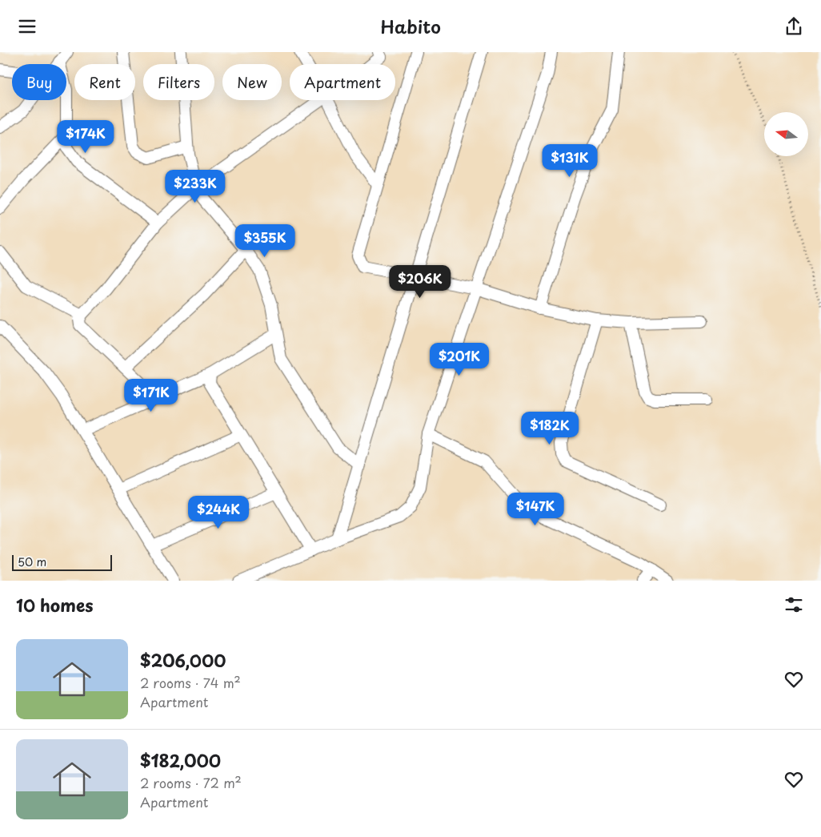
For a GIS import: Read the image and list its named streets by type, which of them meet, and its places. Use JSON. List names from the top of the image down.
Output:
{
  "scale_bar": "50 m",
  "north": "left",
  "page": {
    "header": "Habito",
    "chip": [
      "Buy",
      "Rent",
      "Filters",
      "New",
      "Apartment"
    ],
    "price": [
      "$174K",
      "$131K",
      "$233K",
      "$355K",
      "$206K",
      "$201K",
      "$171K",
      "$182K",
      "$147K",
      "$244K"
    ],
    "scale": "50 m",
    "heading": "10 homes",
    "list": [
      {
        "name": "$206,000",
        "note": "2 rooms · 74 m² · Apartment"
      },
      {
        "name": "$182,000",
        "note": "2 rooms · 72 m² · Apartment"
      }
    ]
  }
}
